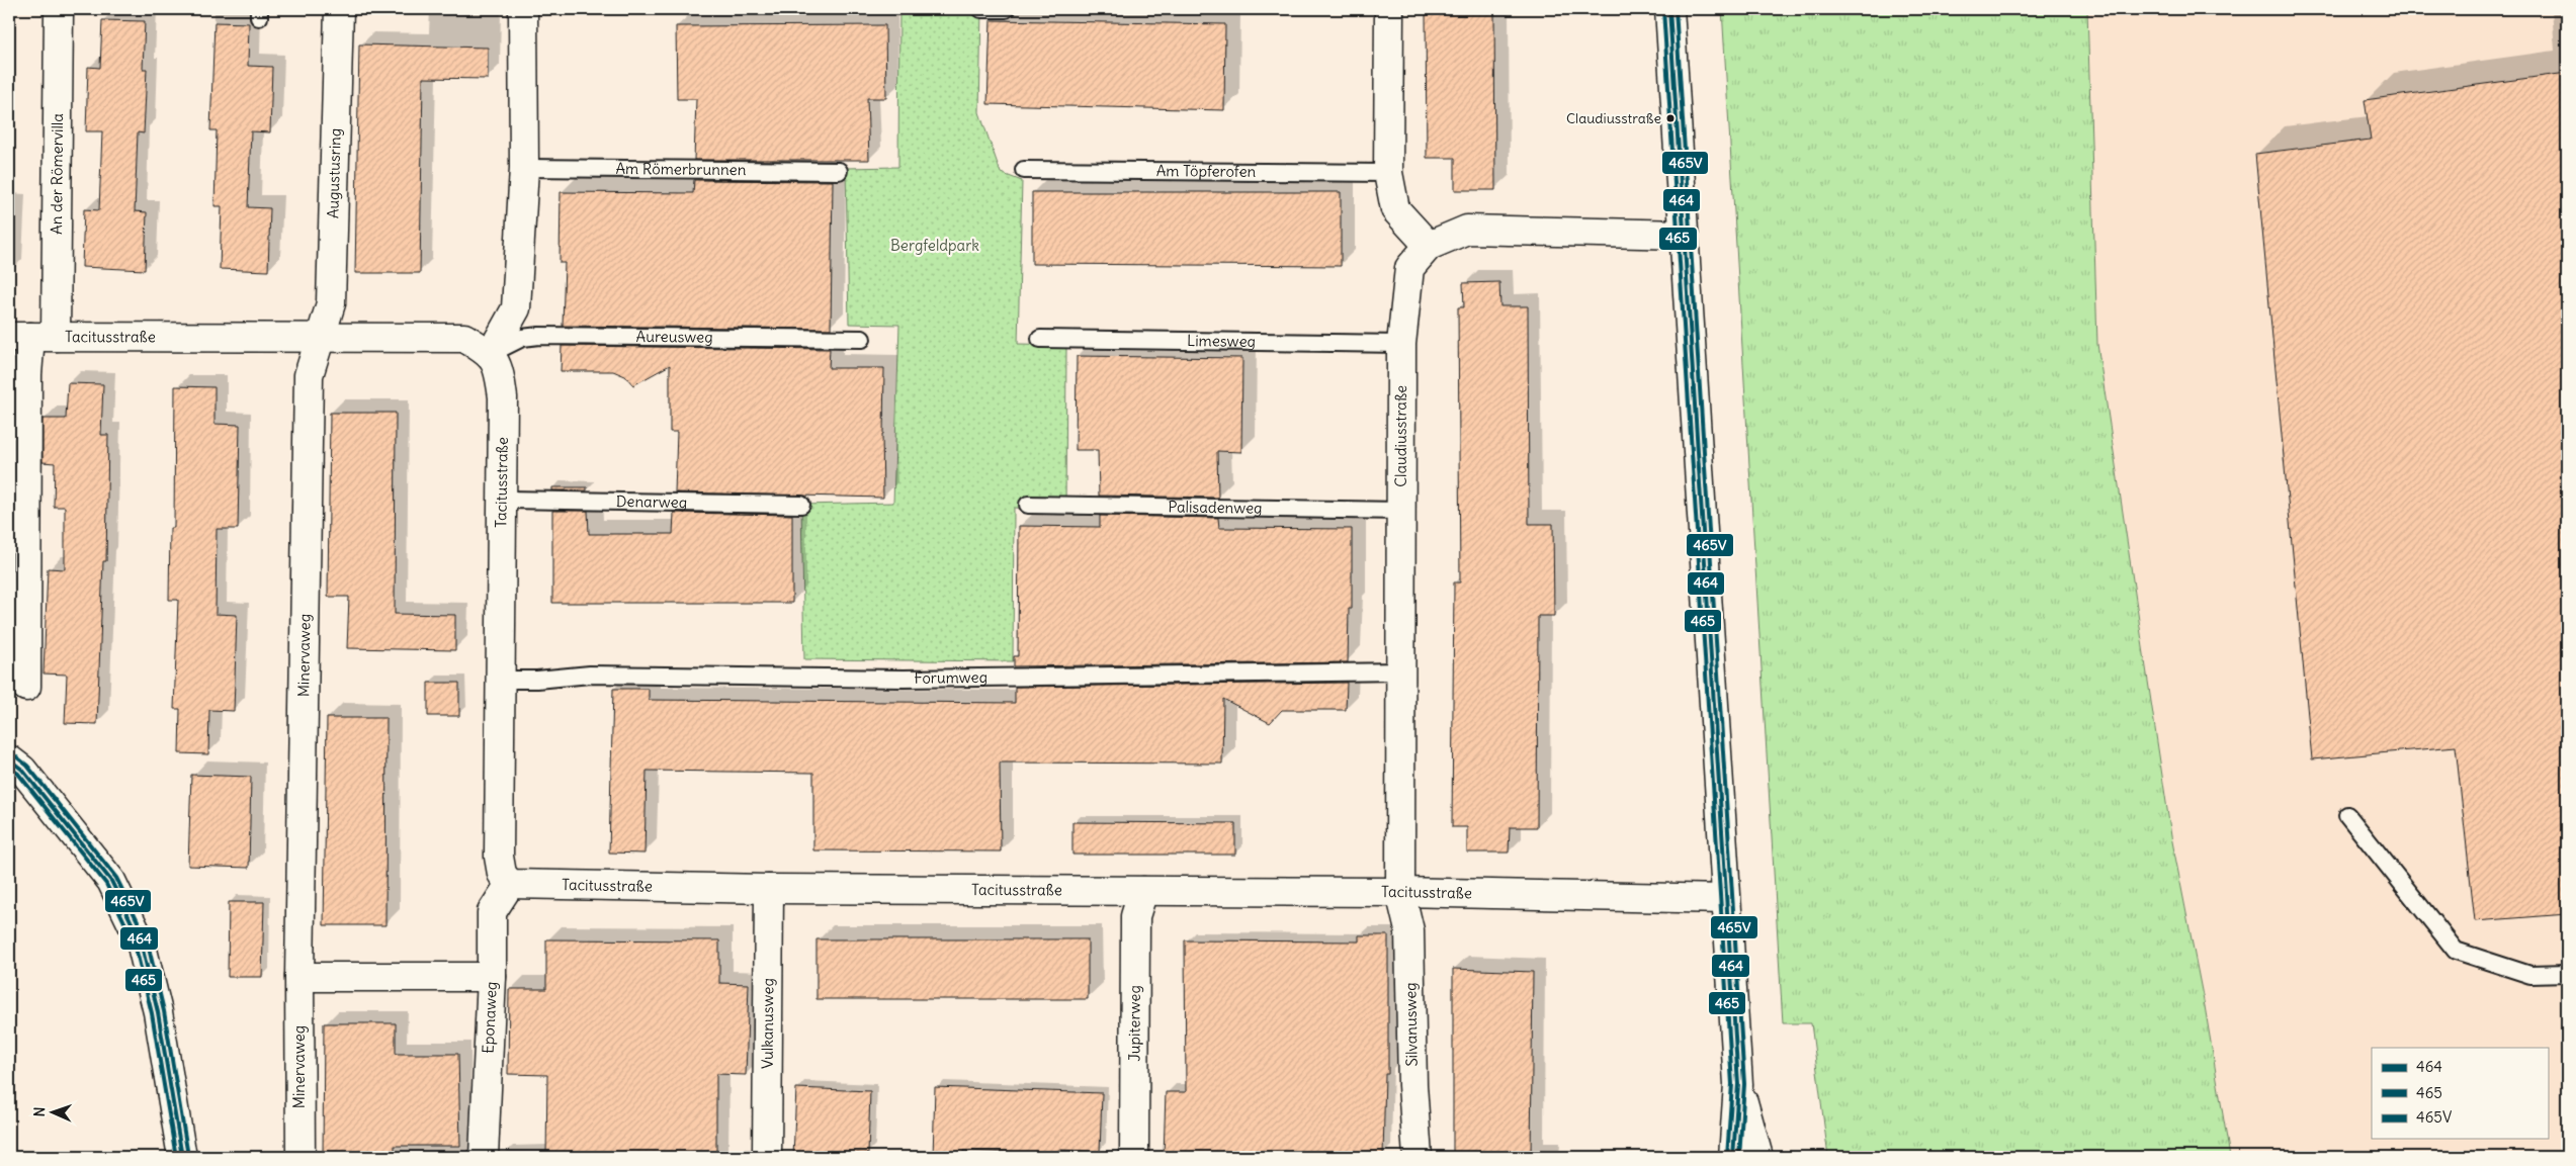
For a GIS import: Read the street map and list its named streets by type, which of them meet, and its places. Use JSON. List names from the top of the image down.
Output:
{
  "streets": {
    "street": [
      "Augustusring",
      "An der Römervilla",
      "Tacitusstraße",
      "Claudiusstraße",
      "Minervaweg",
      "Eponaweg",
      "Vulkanusweg",
      "Jupiterweg",
      "Silvanusweg"
    ],
    "lane": [
      "Am Römerbrunnen",
      "Am Töpferofen",
      "Aureusweg",
      "Limesweg",
      "Denarweg",
      "Palisadenweg",
      "Forumweg"
    ]
  },
  "crossings": [
    ["Augustusring", "Tacitusstraße"],
    ["Augustusring", "Minervaweg"],
    ["An der Römervilla", "Tacitusstraße"],
    ["Tacitusstraße", "Aureusweg"],
    ["Tacitusstraße", "Claudiusstraße"],
    ["Tacitusstraße", "Denarweg"],
    ["Tacitusstraße", "Minervaweg"],
    ["Tacitusstraße", "Forumweg"],
    ["Tacitusstraße", "Eponaweg"],
    ["Tacitusstraße", "Vulkanusweg"],
    ["Tacitusstraße", "Jupiterweg"],
    ["Tacitusstraße", "Silvanusweg"],
    ["Limesweg", "Claudiusstraße"],
    ["Claudiusstraße", "Palisadenweg"],
    ["Claudiusstraße", "Forumweg"],
    ["Claudiusstraße", "Silvanusweg"]
  ],
  "parks": ["Bergfeldpark"],
  "places": ["Claudiusstraße"],
  "lines": ["transit line 464", "transit line 465", "transit line 465V"],
  "legend": ["464", "465", "465V"],
  "north": "left"
}
